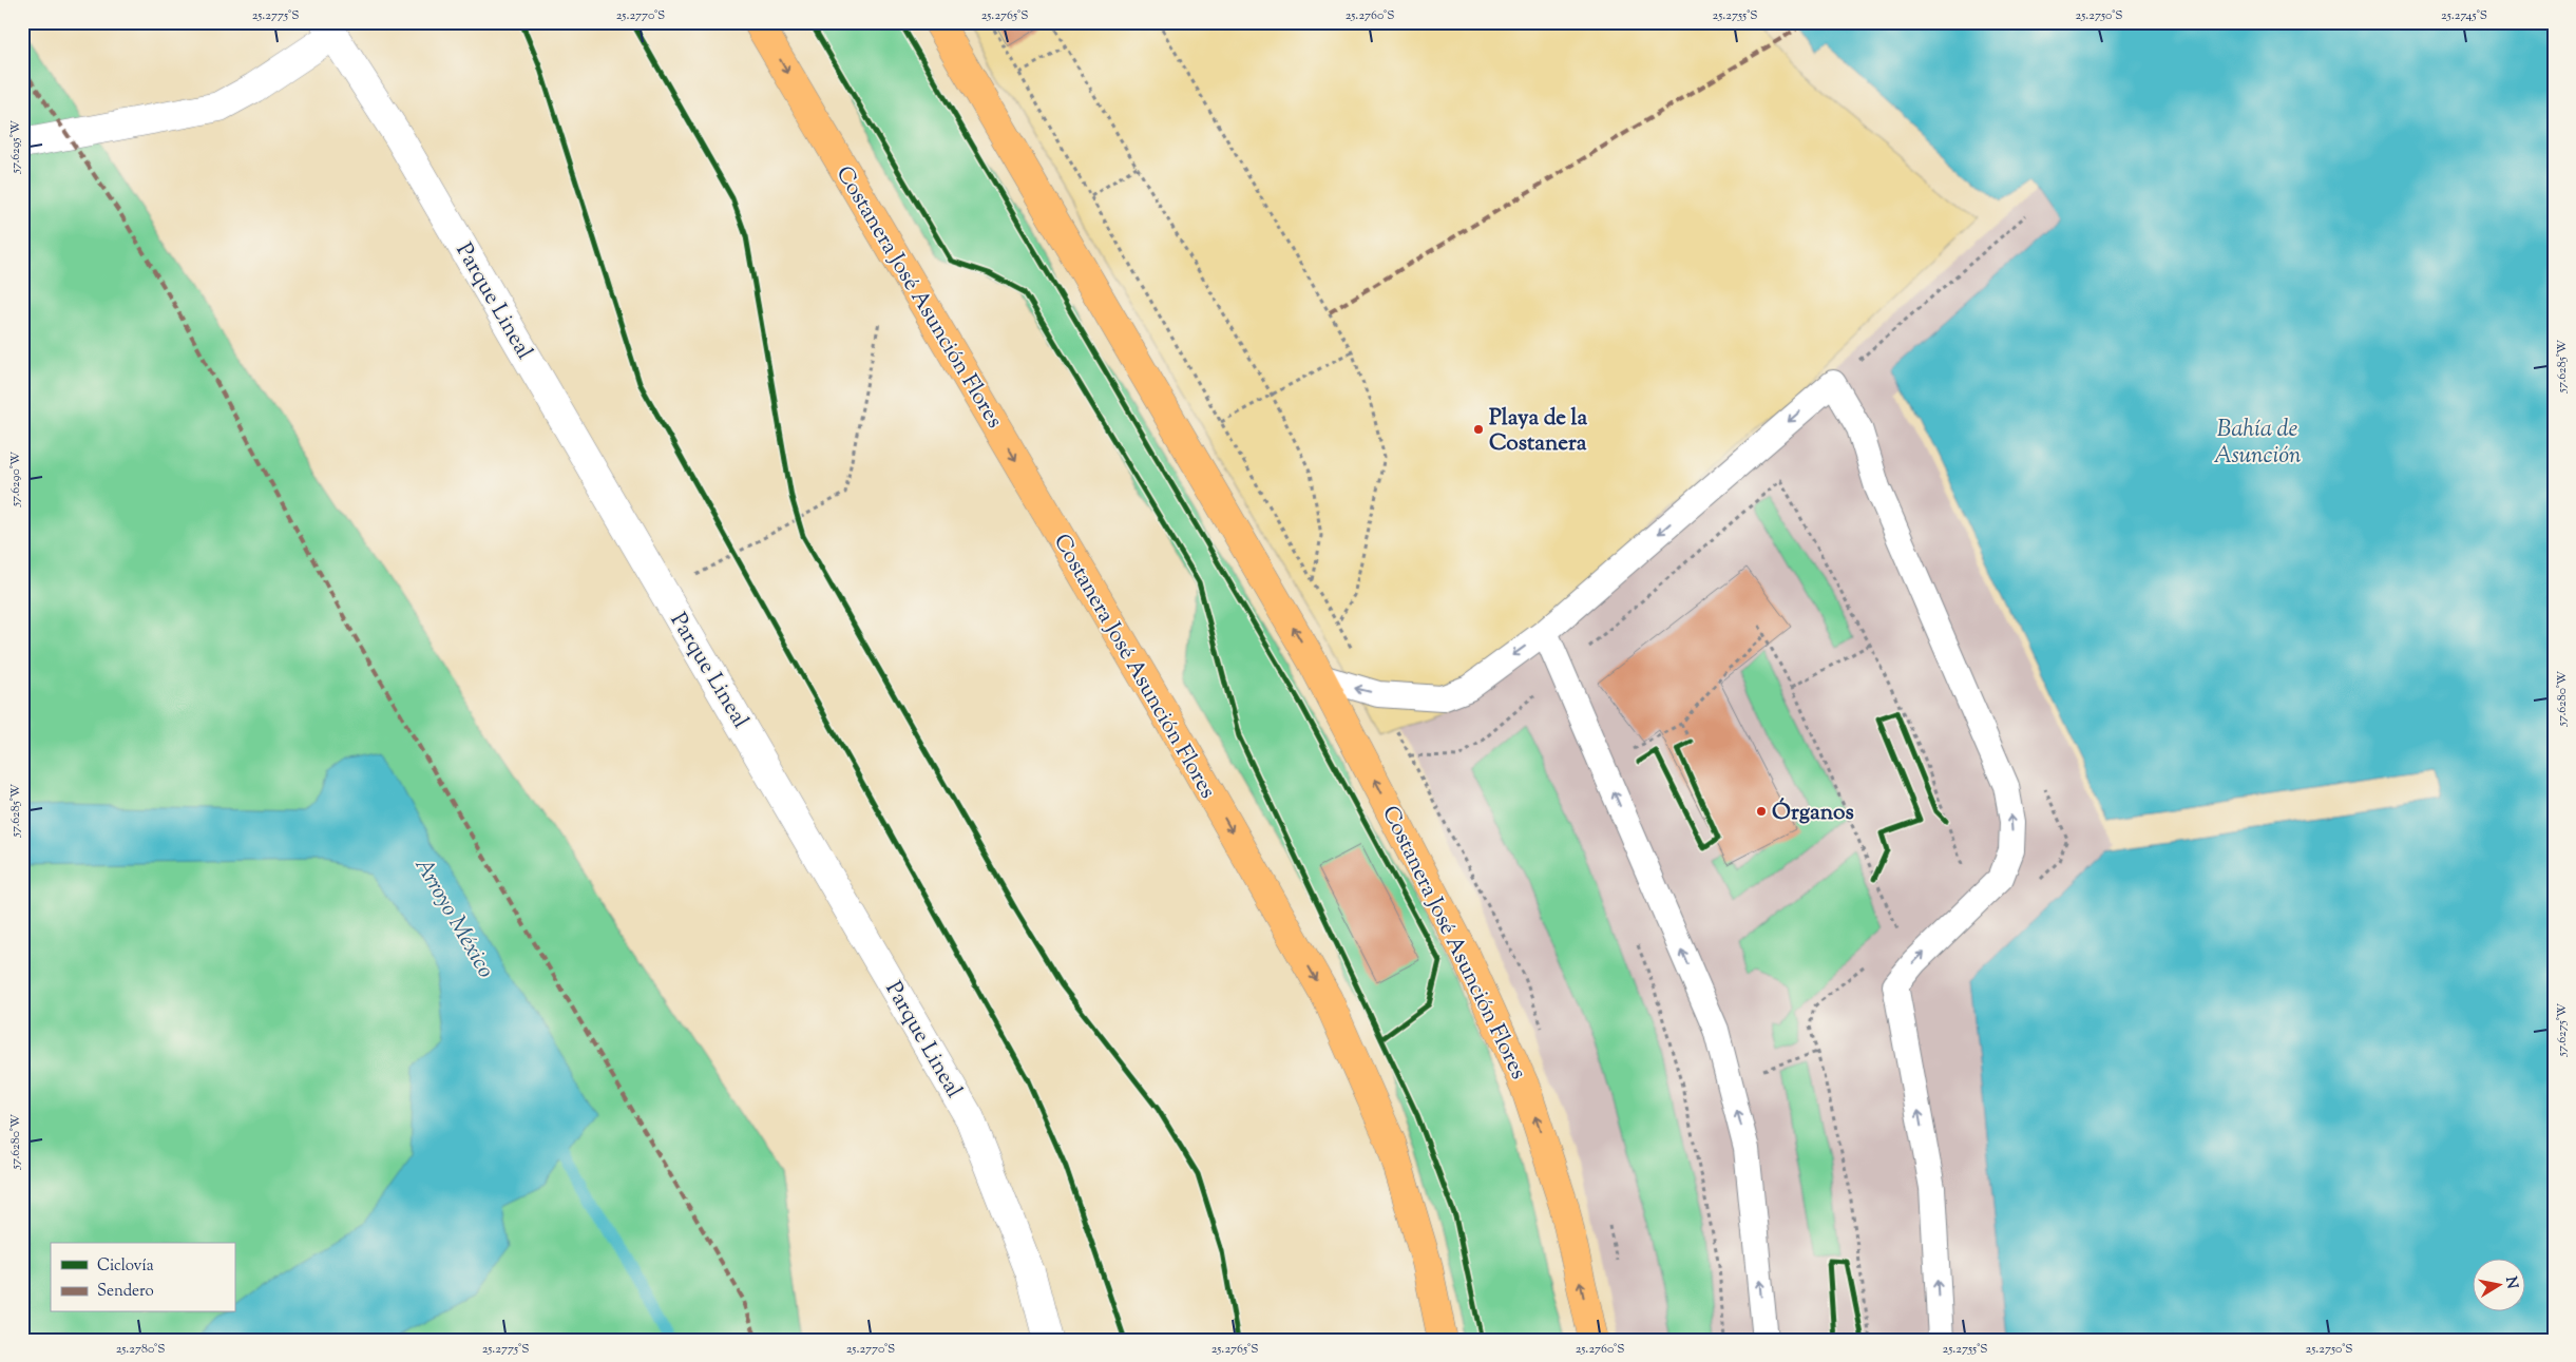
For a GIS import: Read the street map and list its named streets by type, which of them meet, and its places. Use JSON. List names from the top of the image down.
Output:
{
  "streets": {
    "highway": ["Costanera José Asunción Flores"],
    "street": ["Parque Lineal"]
  },
  "water": ["Bahía de Asunción", "Arroyo México"],
  "places": ["Playa de la Costanera", "Órganos"],
  "legend": ["Ciclovía", "Sendero"],
  "north": "right",
  "coordinates": [
    "25.2775°S",
    "25.2770°S",
    "25.2765°S",
    "25.2760°S",
    "25.2755°S",
    "25.2750°S",
    "25.2745°S",
    "57.6295°W",
    "57.6285°W",
    "57.6290°W",
    "57.6280°W",
    "57.6275°W",
    "25.2780°S"
  ]
}
